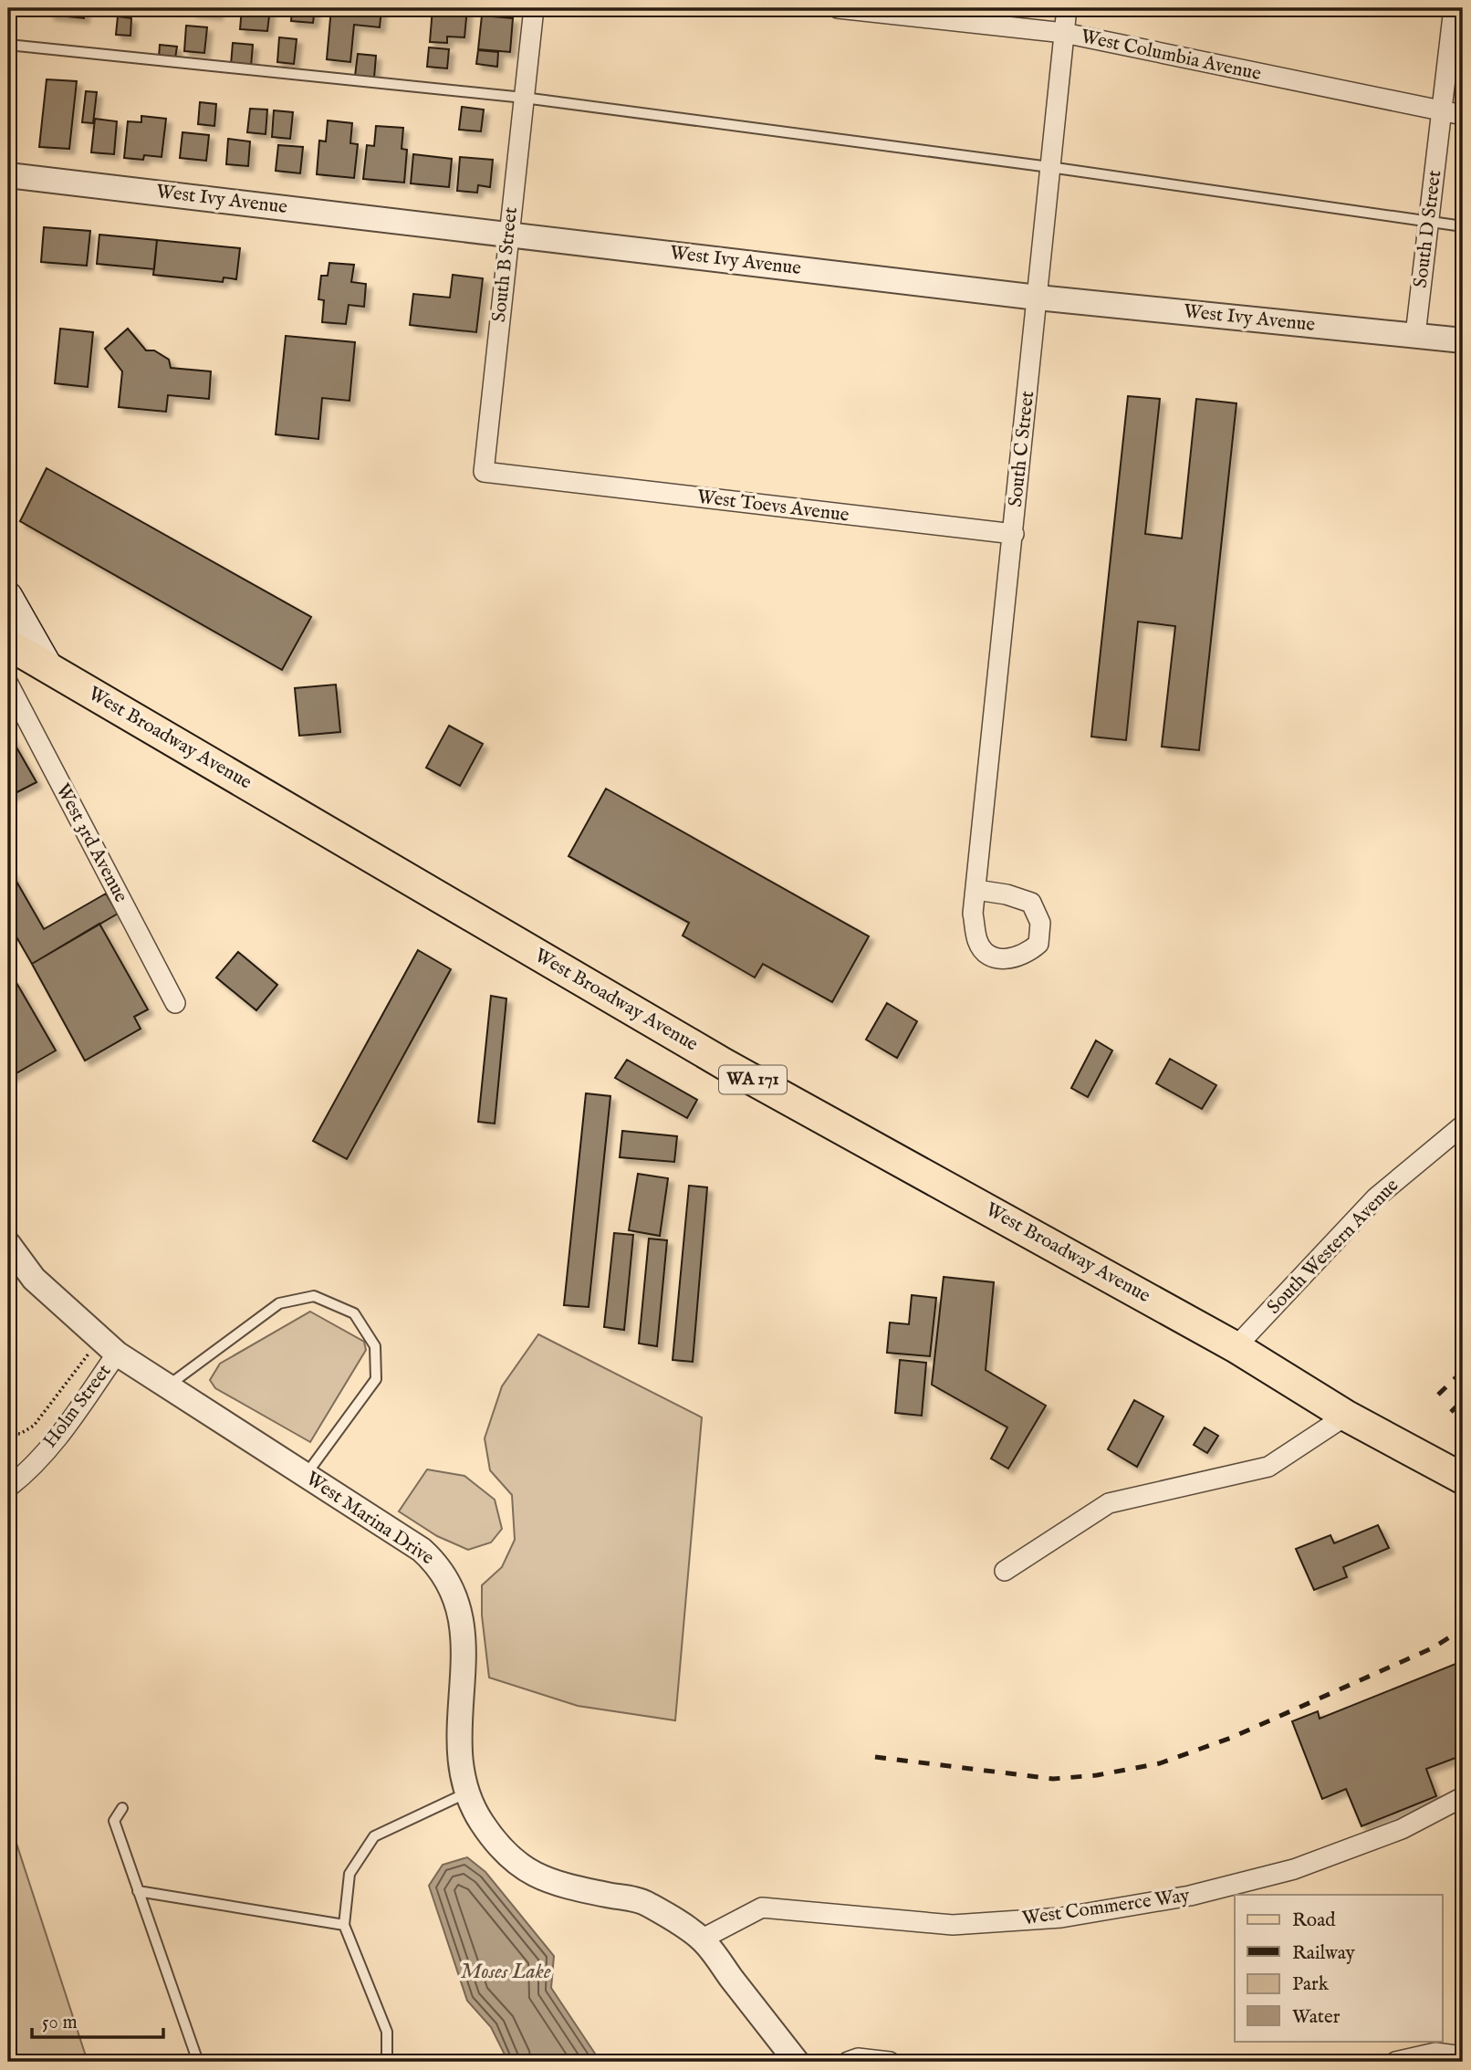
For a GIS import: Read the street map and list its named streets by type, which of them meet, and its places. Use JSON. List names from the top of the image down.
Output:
{
  "streets": {
    "main road": ["West Broadway Avenue", "WA 171"],
    "street": [
      "West Columbia Avenue",
      "West Ivy Avenue",
      "South D Street",
      "South B Street",
      "South C Street",
      "West Toevs Avenue",
      "West 3rd Avenue",
      "South Western Avenue",
      "Holm Street",
      "West Marina Drive",
      "West Commerce Way"
    ]
  },
  "crossings": [
    ["West Columbia Avenue", "South D Street"],
    ["West Columbia Avenue", "South C Street"],
    ["West Ivy Avenue", "South D Street"],
    ["West Ivy Avenue", "South B Street"],
    ["West Ivy Avenue", "South C Street"],
    ["South B Street", "West Toevs Avenue"],
    ["South C Street", "West Toevs Avenue"],
    ["West Broadway Avenue", "South Western Avenue"],
    ["Holm Street", "West Marina Drive"],
    ["West Marina Drive", "West Commerce Way"]
  ],
  "water": ["Moses Lake"],
  "legend": [
    "Road",
    "Railway",
    "Park",
    "Water"
  ],
  "scale_bar": "50 m"
}
